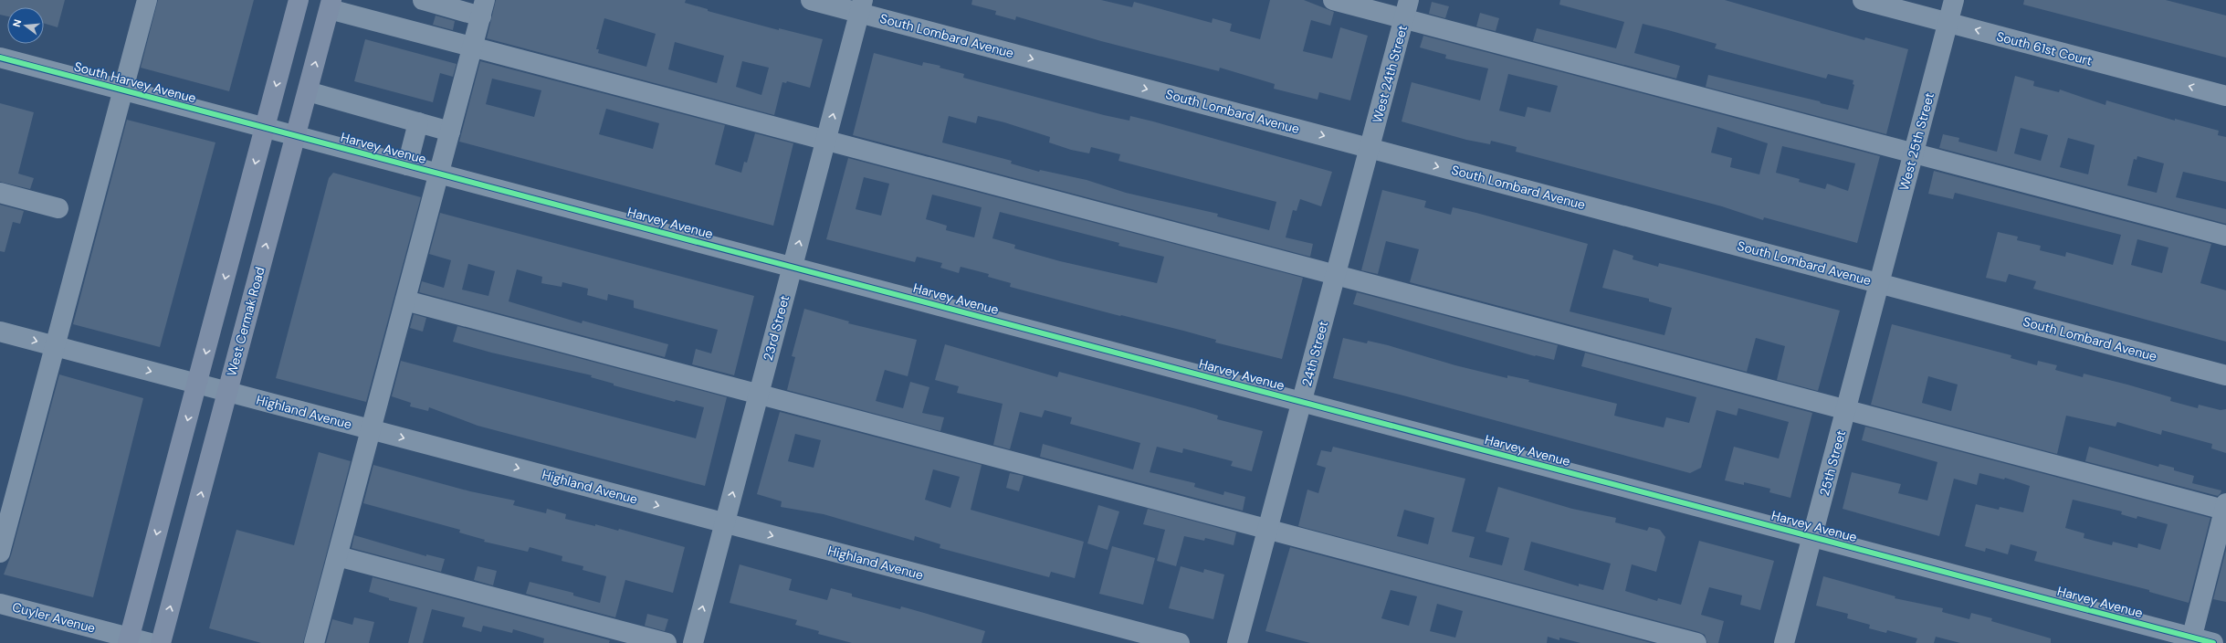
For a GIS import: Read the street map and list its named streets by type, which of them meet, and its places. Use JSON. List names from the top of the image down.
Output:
{
  "streets": {
    "main road": ["West Cermak Road"],
    "street": [
      "South Lombard Avenue",
      "South 61st Court",
      "West 24th Street",
      "South Harvey Avenue",
      "West 25th Street",
      "Harvey Avenue",
      "23rd Street",
      "24th Street",
      "Highland Avenue",
      "25th Street",
      "Cuyler Avenue"
    ]
  },
  "crossings": [
    ["South Lombard Avenue", "West 24th Street"],
    ["South Lombard Avenue", "West 25th Street"],
    ["South Lombard Avenue", "23rd Street"],
    ["South Lombard Avenue", "24th Street"],
    ["South Lombard Avenue", "25th Street"],
    ["South 61st Court", "West 25th Street"],
    ["West 24th Street", "24th Street"],
    ["South Harvey Avenue", "Harvey Avenue"],
    ["West 25th Street", "25th Street"],
    ["Harvey Avenue", "West Cermak Road"],
    ["Harvey Avenue", "23rd Street"],
    ["Harvey Avenue", "24th Street"],
    ["Harvey Avenue", "25th Street"],
    ["West Cermak Road", "Highland Avenue"],
    ["23rd Street", "Highland Avenue"]
  ],
  "one_way": ["23rd Street"],
  "north": "left"
}
